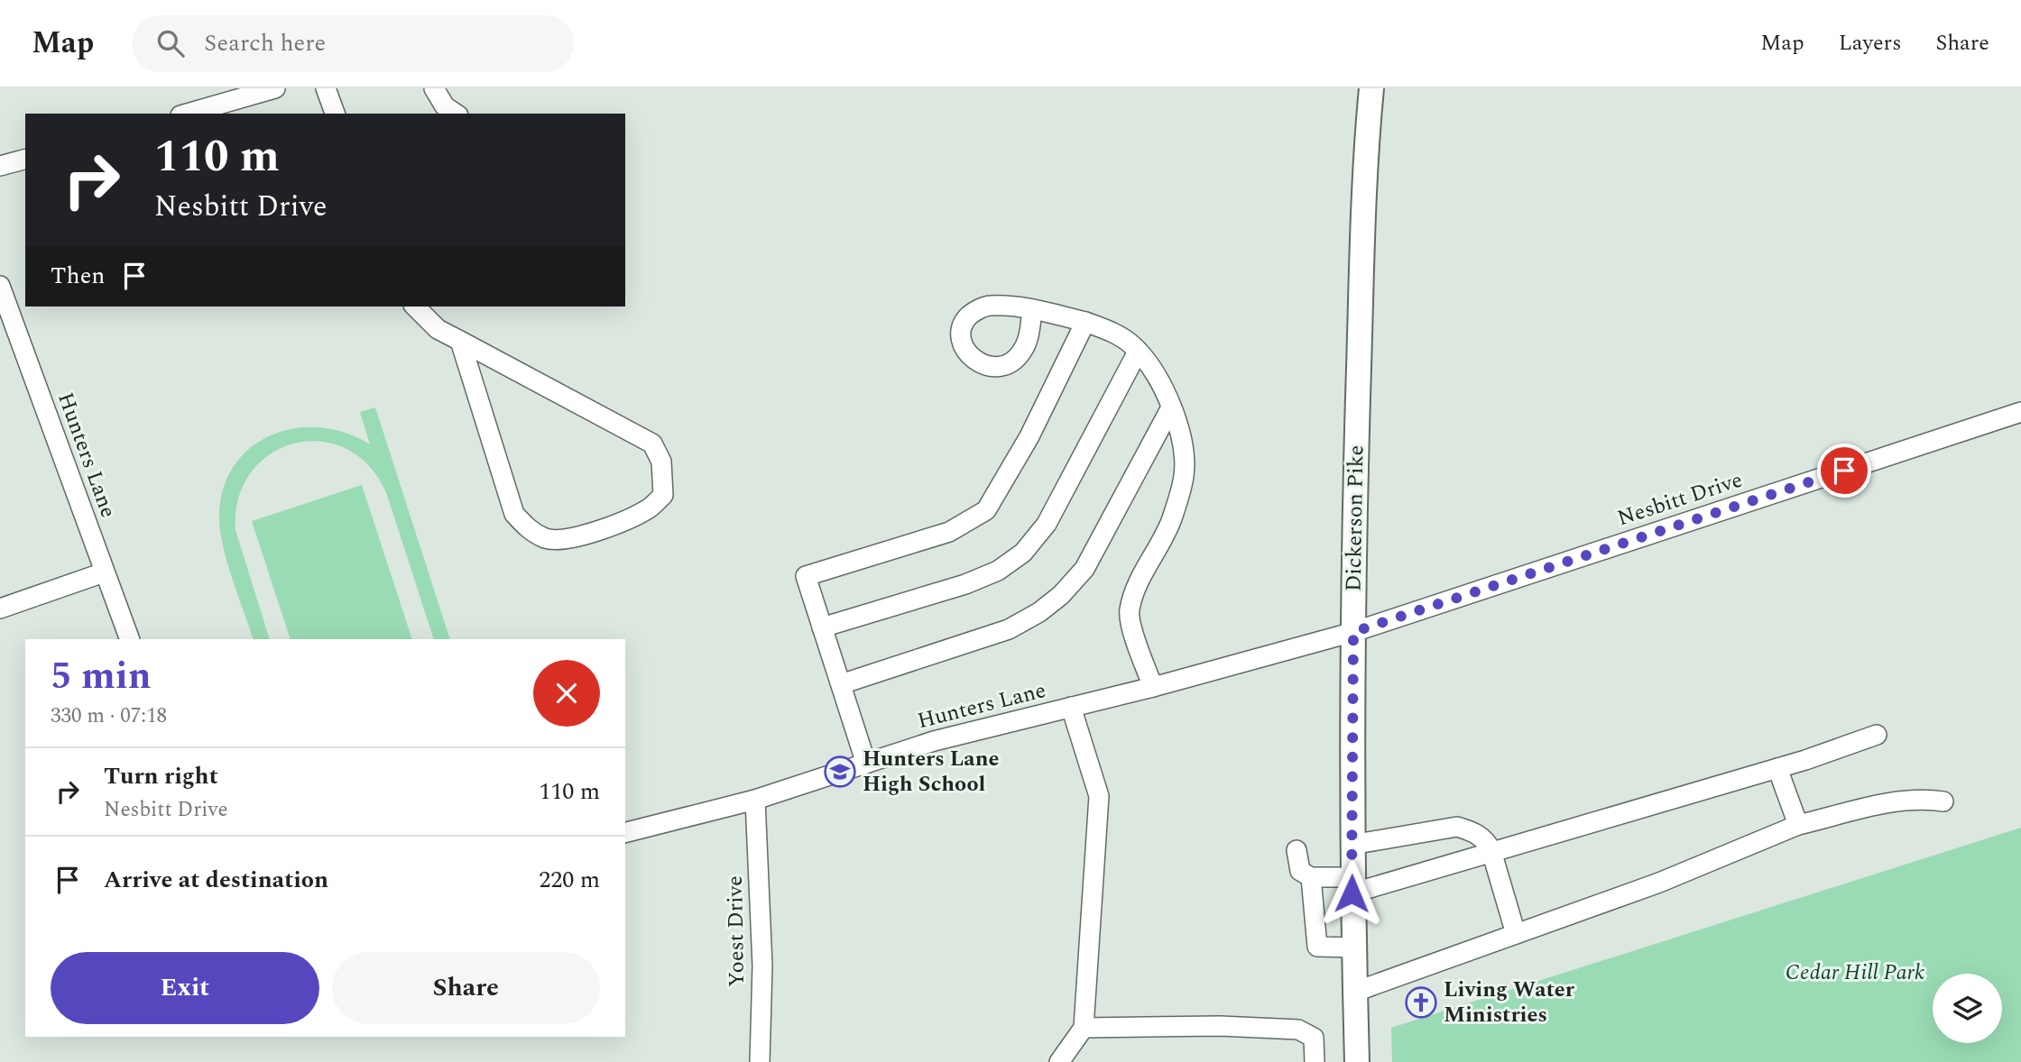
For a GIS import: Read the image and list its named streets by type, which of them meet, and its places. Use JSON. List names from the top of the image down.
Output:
{
  "streets": {
    "main road": ["Dickerson Pike"],
    "street": ["Hunters Lane", "Nesbitt Drive", "Yoest Drive"]
  },
  "crossings": [
    ["Hunters Lane", "Nesbitt Drive"],
    ["Hunters Lane", "Dickerson Pike"],
    ["Hunters Lane", "Yoest Drive"],
    ["Nesbitt Drive", "Dickerson Pike"]
  ],
  "parks": ["Cedar Hill Park"],
  "places": {
    "school or university": ["Hunters Lane High School"],
    "church": ["Living Water Ministries"]
  },
  "page": {
    "header": "Map",
    "search": "Search here",
    "nav": ["Map", "Layers", "Share"],
    "turn": ["110 m", "Nesbitt Drive"],
    "then": "Then",
    "heading": ["5 min", "330 m · 07:18"],
    "list": [
      {
        "name": "Turn right",
        "note": "Nesbitt Drive",
        "value": "110 m"
      },
      {
        "name": "Arrive at destination",
        "value": "220 m"
      }
    ],
    "buttons": ["Exit", "Share"]
  }
}
